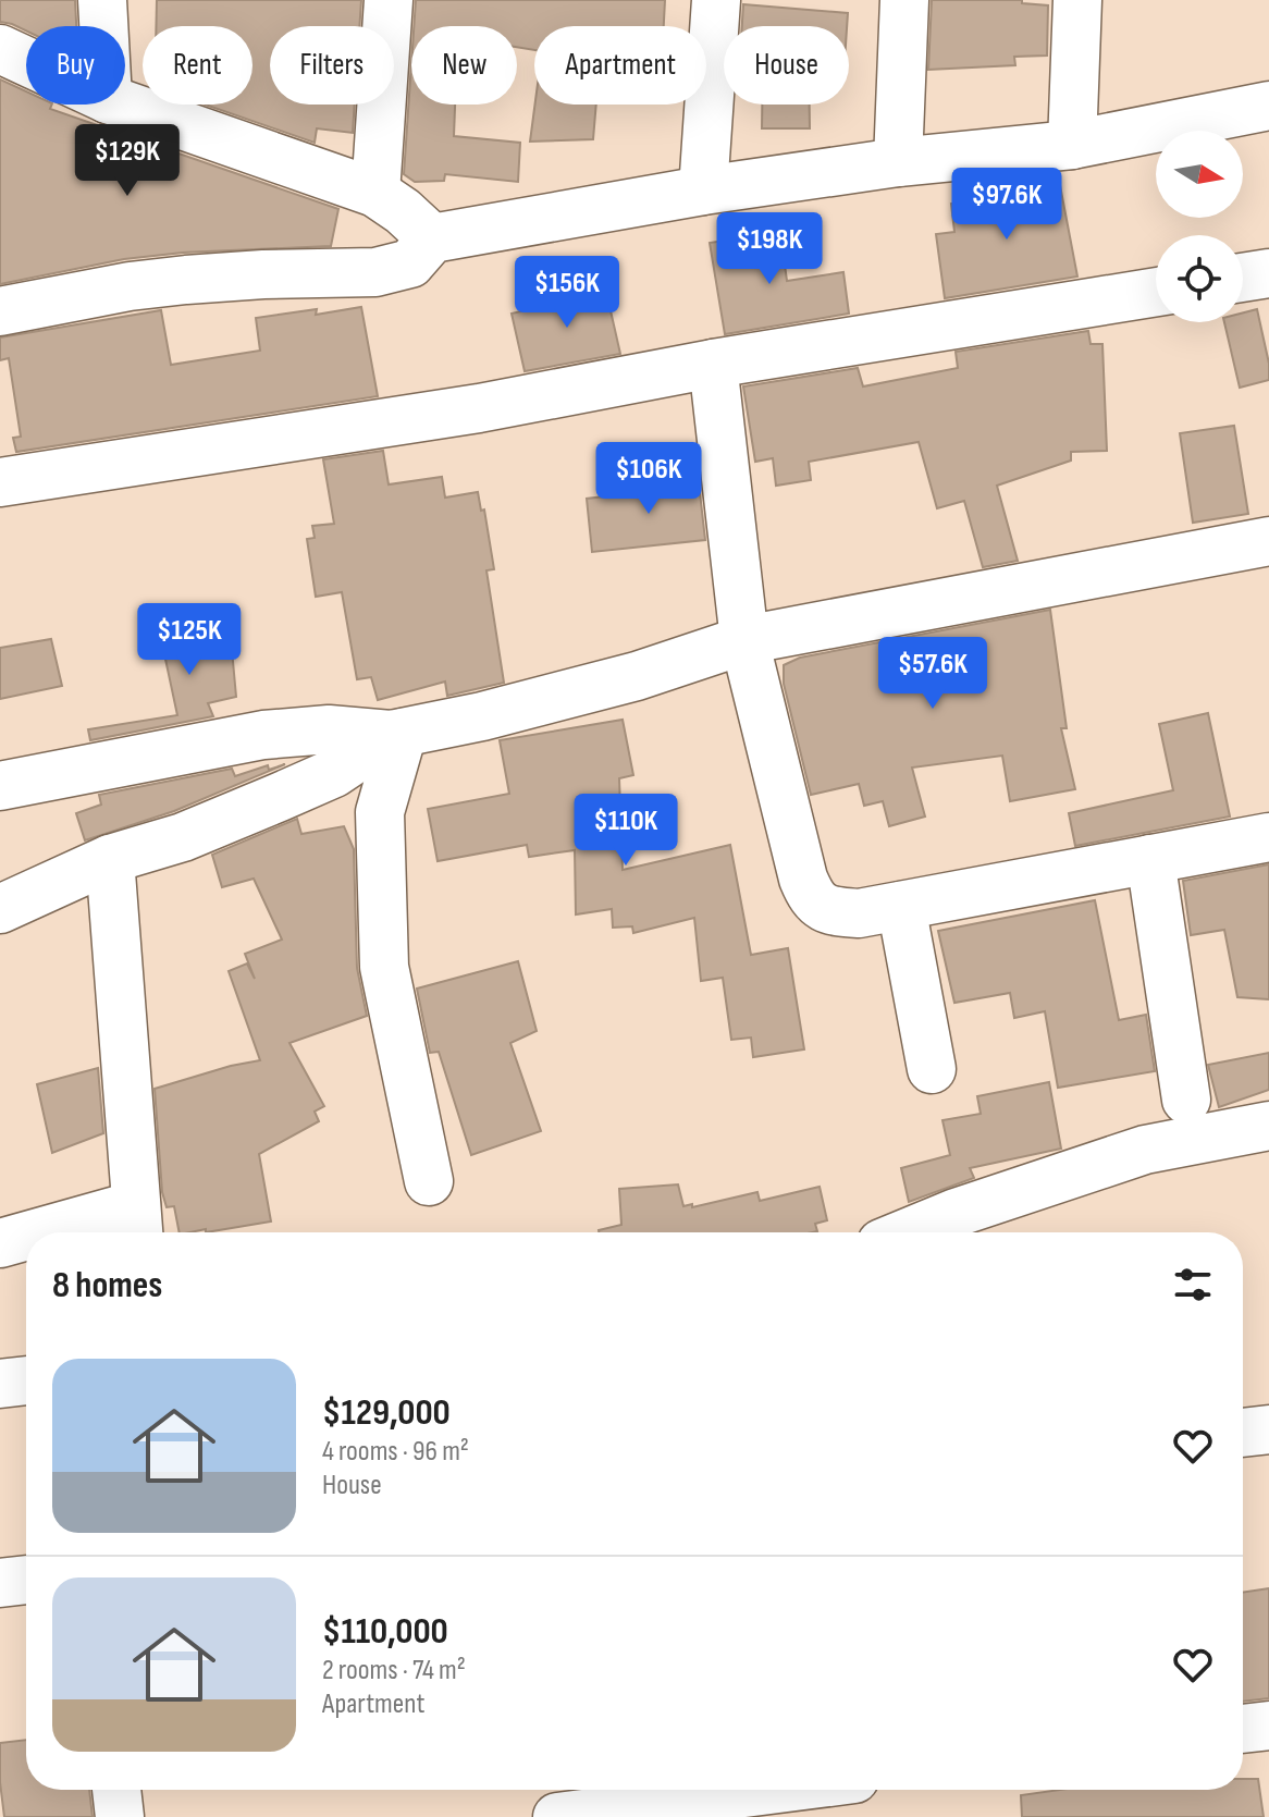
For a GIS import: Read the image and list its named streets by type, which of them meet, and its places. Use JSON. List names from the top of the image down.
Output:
{
  "north": "right",
  "page": {
    "chip": [
      "Buy",
      "Rent",
      "Filters",
      "New",
      "Apartment",
      "House"
    ],
    "price": [
      "$129K",
      "$97.6K",
      "$198K",
      "$156K",
      "$106K",
      "$125K",
      "$57.6K",
      "$110K"
    ],
    "heading": "8 homes",
    "list": [
      {
        "name": "$129,000",
        "note": "4 rooms · 96 m² · House"
      },
      {
        "name": "$110,000",
        "note": "2 rooms · 74 m² · Apartment"
      }
    ]
  }
}
